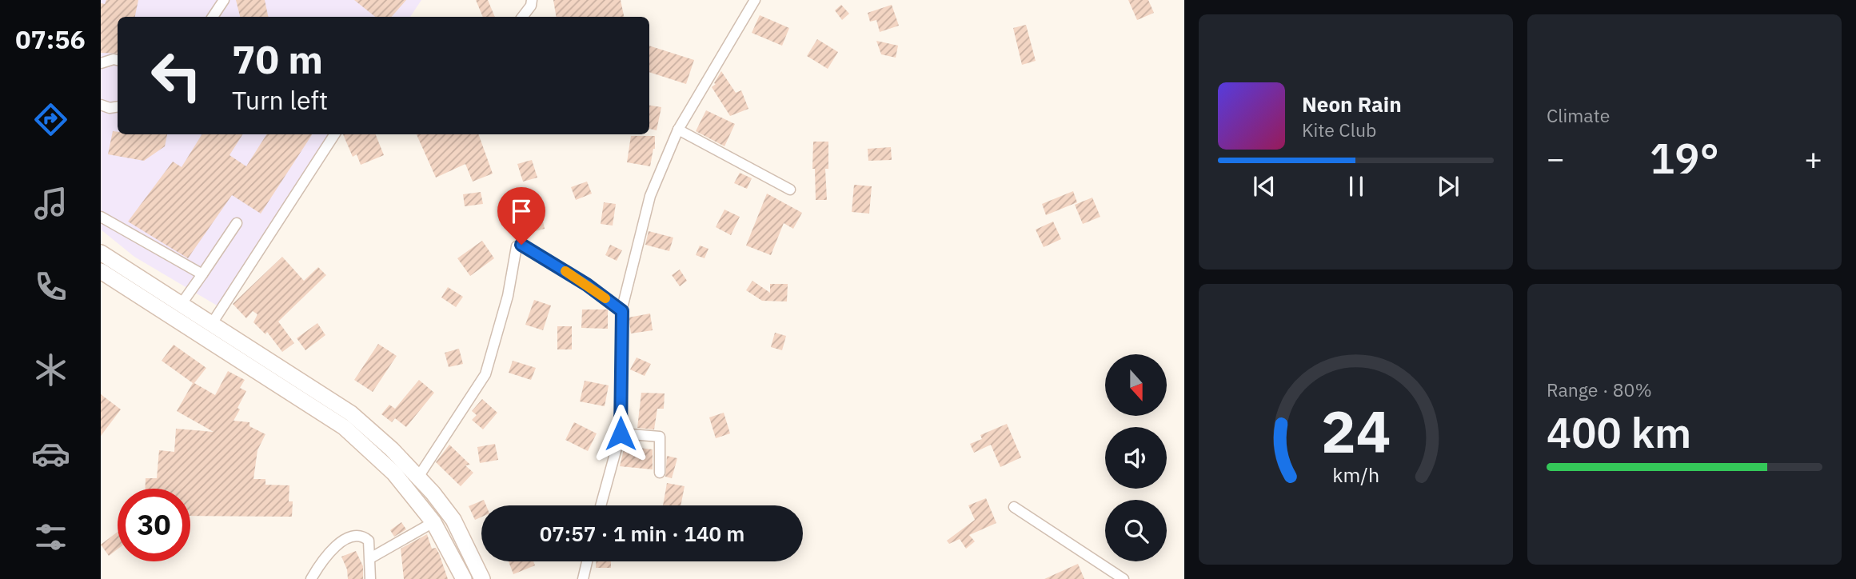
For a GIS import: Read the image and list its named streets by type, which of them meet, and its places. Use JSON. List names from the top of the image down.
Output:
{
  "north": "bottom",
  "page": {
    "tabs": "07:56",
    "tile": [
      "Climate",
      ["Range · 80%", "400 km"]
    ],
    "turn": ["70 m", "Turn left"],
    "song": ["Neon Rain", "Kite Club"],
    "heat": ["−", "19°", "+"],
    "limit": "30",
    "trip": "07:57 · 1 min · 140 m",
    "gauge": ["24", "km/h"]
  }
}
